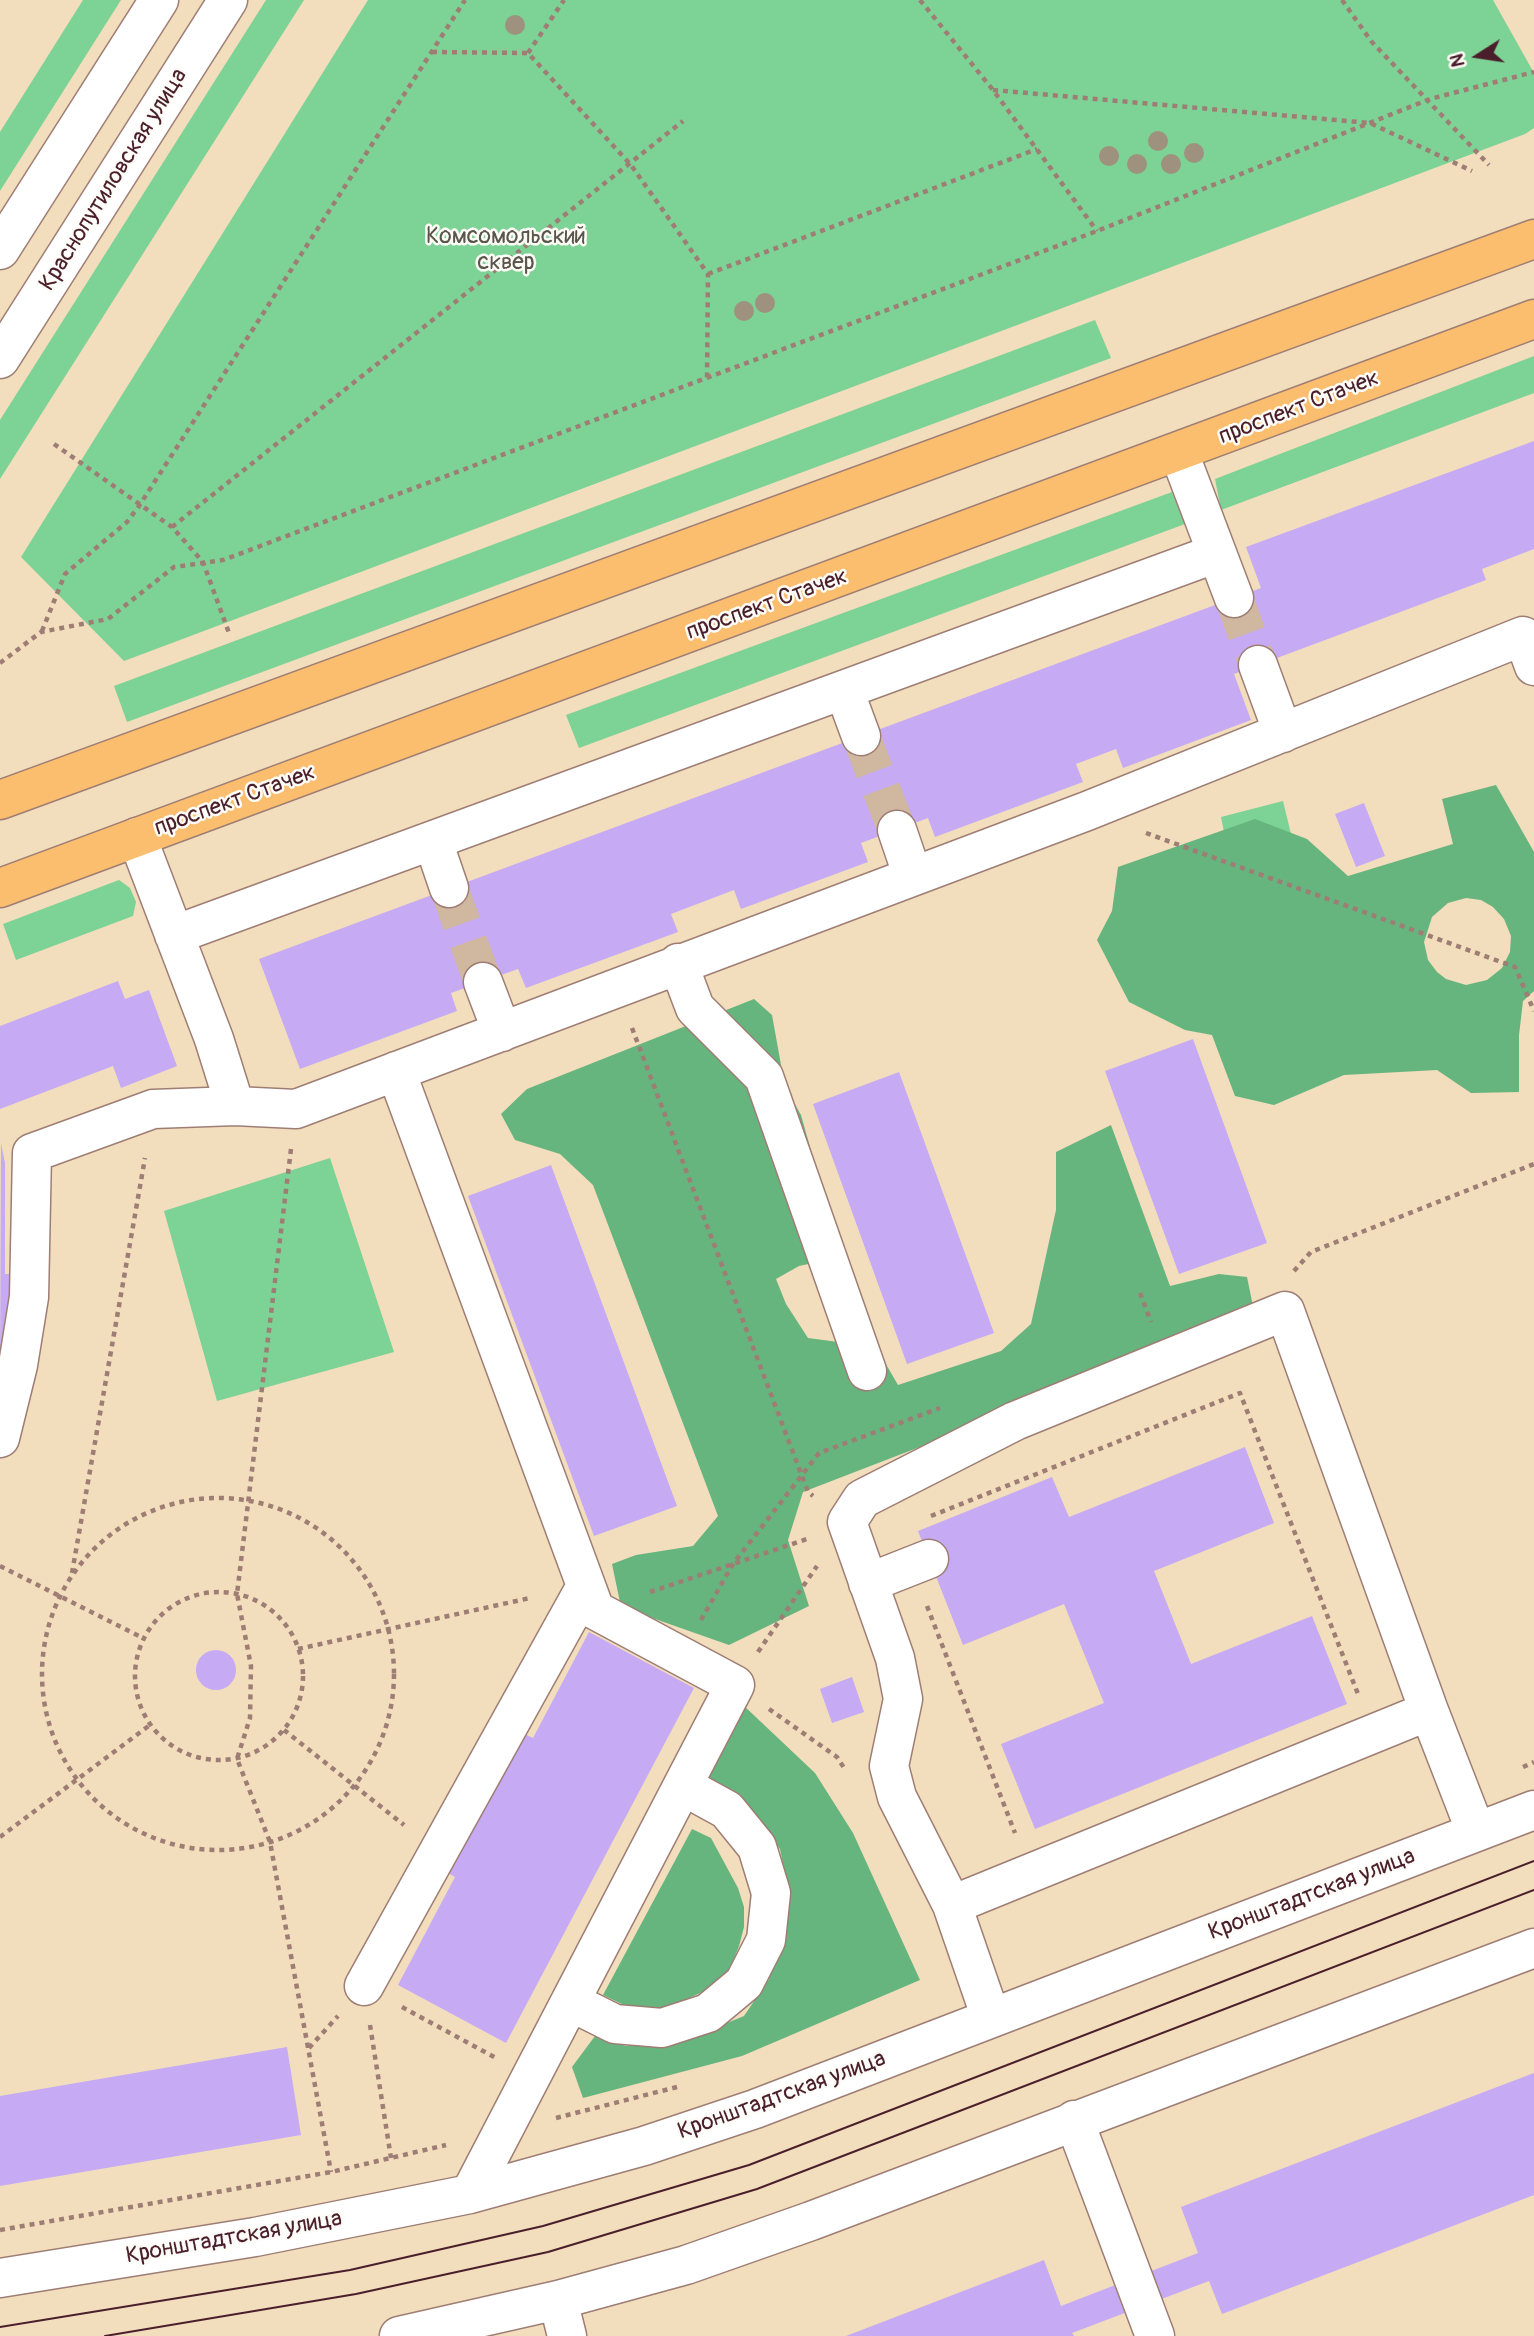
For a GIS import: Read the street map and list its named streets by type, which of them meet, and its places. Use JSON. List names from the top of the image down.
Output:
{
  "streets": {
    "main road": ["проспект Стачек"],
    "street": ["Краснопутиловская улица", "Кронштадтская улица"]
  },
  "parks": ["Комсомольский сквер"],
  "north": "left"
}
